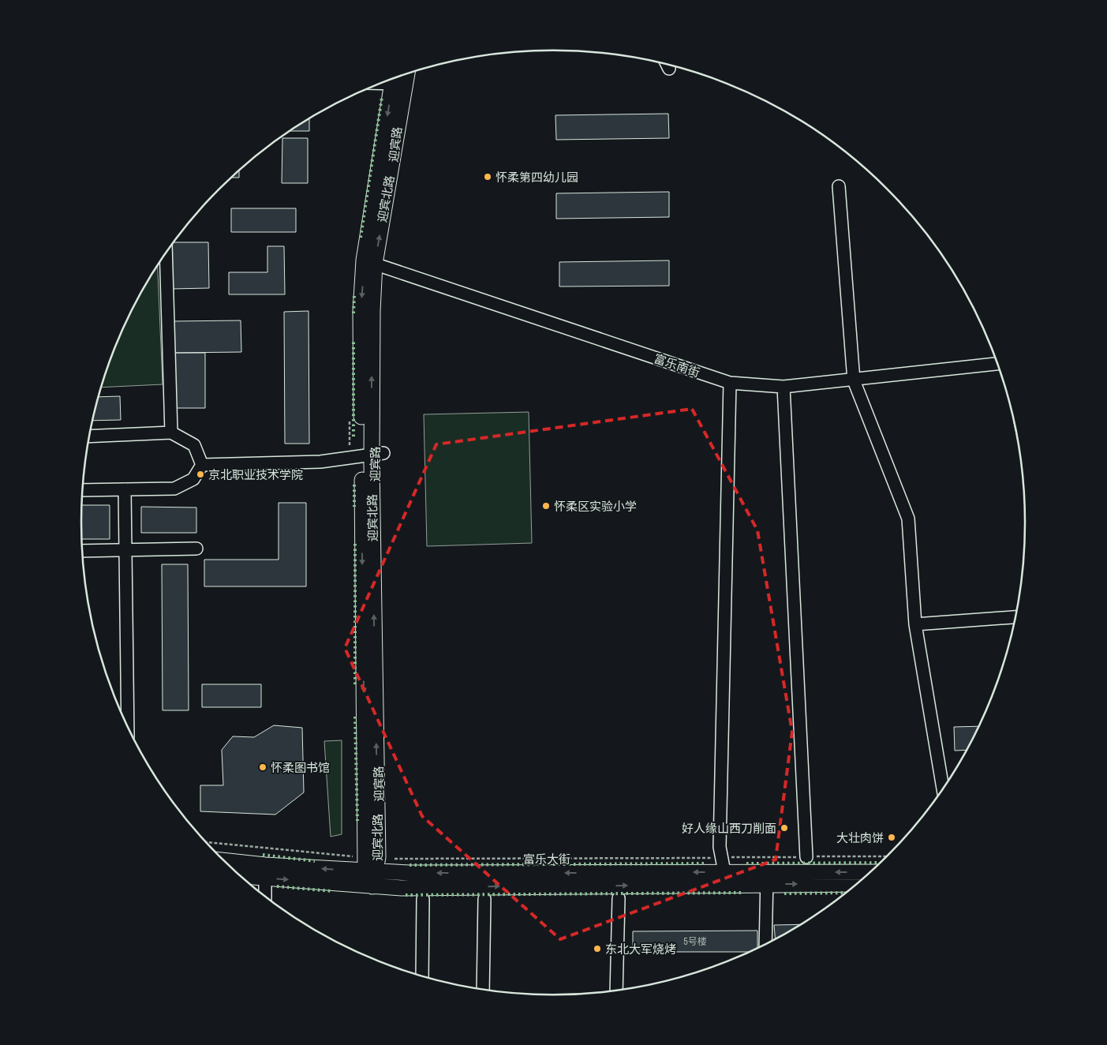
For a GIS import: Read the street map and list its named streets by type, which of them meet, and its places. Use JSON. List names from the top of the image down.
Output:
{
  "streets": {
    "main road": ["迎宾北路", "富乐大街"],
    "street": ["富乐南街"]
  },
  "crossings": [
    ["迎宾北路", "富乐南街"],
    ["迎宾北路", "富乐大街"]
  ],
  "places": [
    "怀柔第四幼儿园",
    "京北职业技术学院",
    "怀柔区实验小学",
    "怀柔图书馆",
    "好人缘山西刀削面",
    "大壮肉饼",
    "东北大军烧烤"
  ],
  "house_numbers": ["5号楼"]
}
